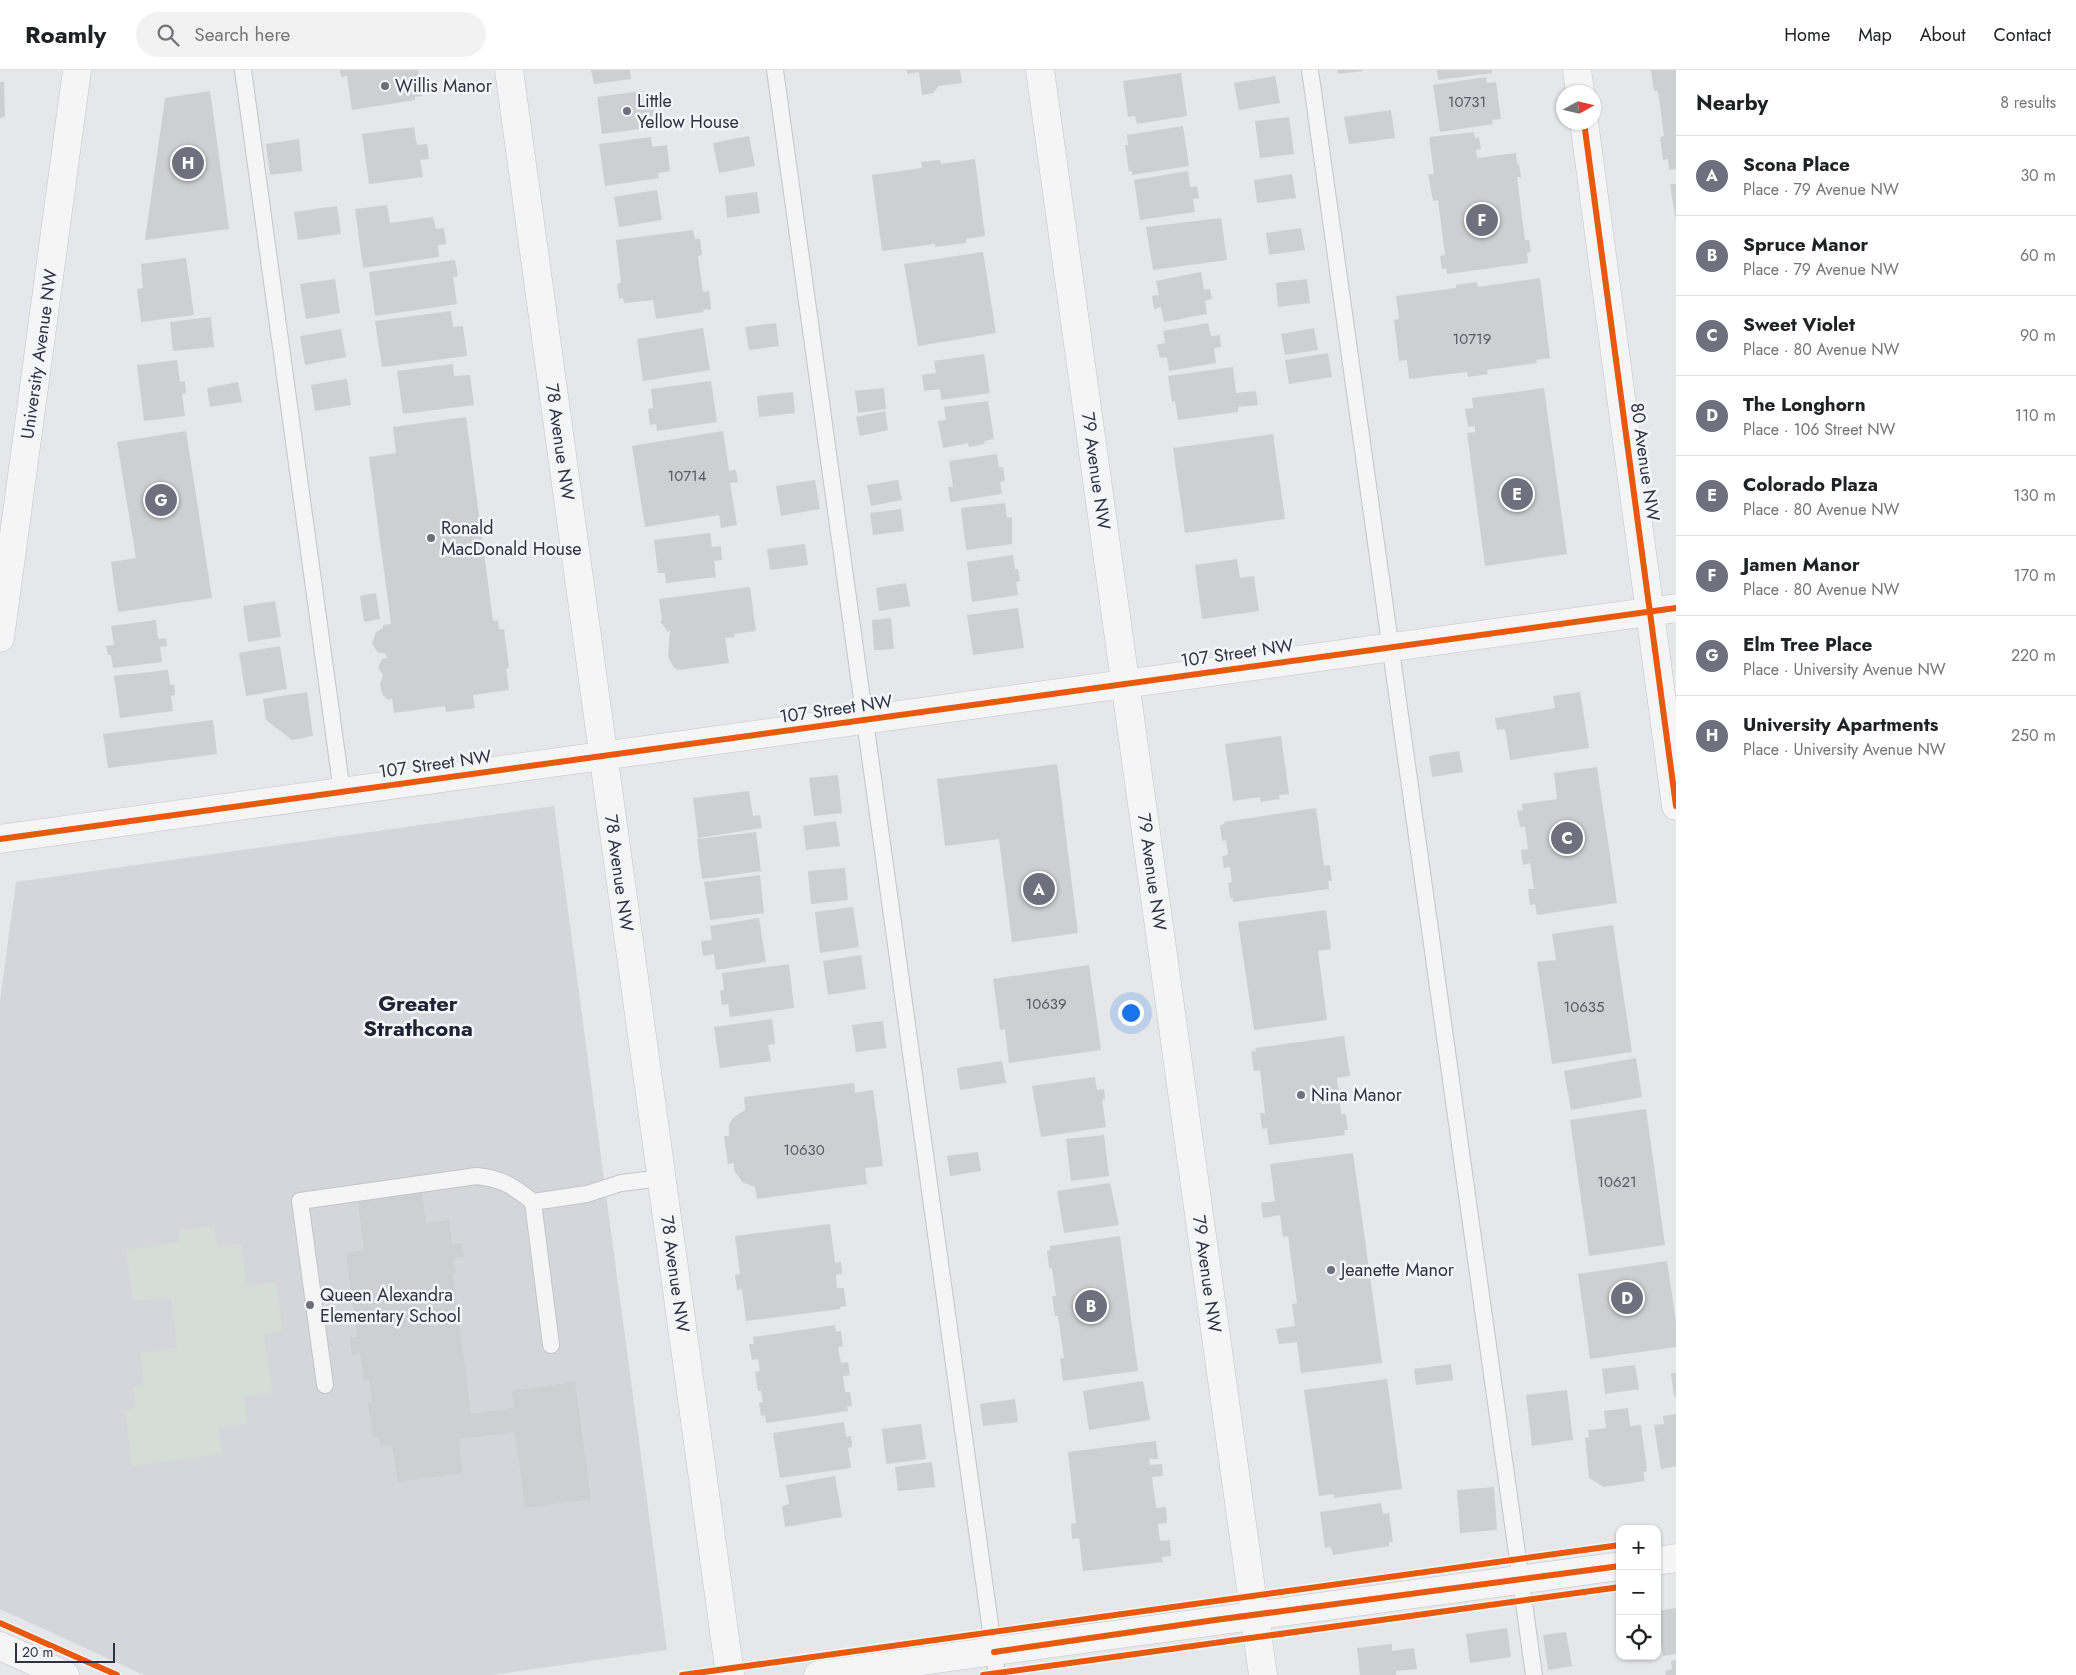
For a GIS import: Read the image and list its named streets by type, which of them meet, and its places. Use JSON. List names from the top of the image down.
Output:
{
  "streets": {
    "street": [
      "University Avenue NW",
      "78 Avenue NW",
      "80 Avenue NW",
      "79 Avenue NW",
      "107 Street NW"
    ]
  },
  "crossings": [
    ["78 Avenue NW", "107 Street NW"],
    ["80 Avenue NW", "107 Street NW"],
    ["79 Avenue NW", "107 Street NW"]
  ],
  "districts": ["Greater Strathcona"],
  "places": [
    "Willis Manor",
    "Little Yellow House",
    "Ronald MacDonald House",
    "Nina Manor",
    "Jeanette Manor",
    "Queen Alexandra Elementary School"
  ],
  "house_numbers": [
    "10731",
    "10719",
    "10714",
    "10639",
    "10635",
    "10630",
    "10621"
  ],
  "scale_bar": "20 m",
  "north": "right",
  "page": {
    "header": "Roamly",
    "search": "Search here",
    "nav": [
      "Home",
      "Map",
      "About",
      "Contact"
    ],
    "heading": ["Nearby", "8 results"],
    "list": [
      {
        "mark": "A",
        "name": "Scona Place",
        "note": "Place · 79 Avenue NW",
        "value": "30 m"
      },
      {
        "mark": "B",
        "name": "Spruce Manor",
        "note": "Place · 79 Avenue NW",
        "value": "60 m"
      },
      {
        "mark": "C",
        "name": "Sweet Violet",
        "note": "Place · 80 Avenue NW",
        "value": "90 m"
      },
      {
        "mark": "D",
        "name": "The Longhorn",
        "note": "Place · 106 Street NW",
        "value": "110 m"
      },
      {
        "mark": "E",
        "name": "Colorado Plaza",
        "note": "Place · 80 Avenue NW",
        "value": "130 m"
      },
      {
        "mark": "F",
        "name": "Jamen Manor",
        "note": "Place · 80 Avenue NW",
        "value": "170 m"
      },
      {
        "mark": "G",
        "name": "Elm Tree Place",
        "note": "Place · University Avenue NW",
        "value": "220 m"
      },
      {
        "mark": "H",
        "name": "University Apartments",
        "note": "Place · University Avenue NW",
        "value": "250 m"
      }
    ],
    "pins": [
      "H",
      "F",
      "E",
      "G",
      "C",
      "A",
      "D",
      "B"
    ],
    "map_buttons": ["+", "−"],
    "scale": "20 m"
  }
}
